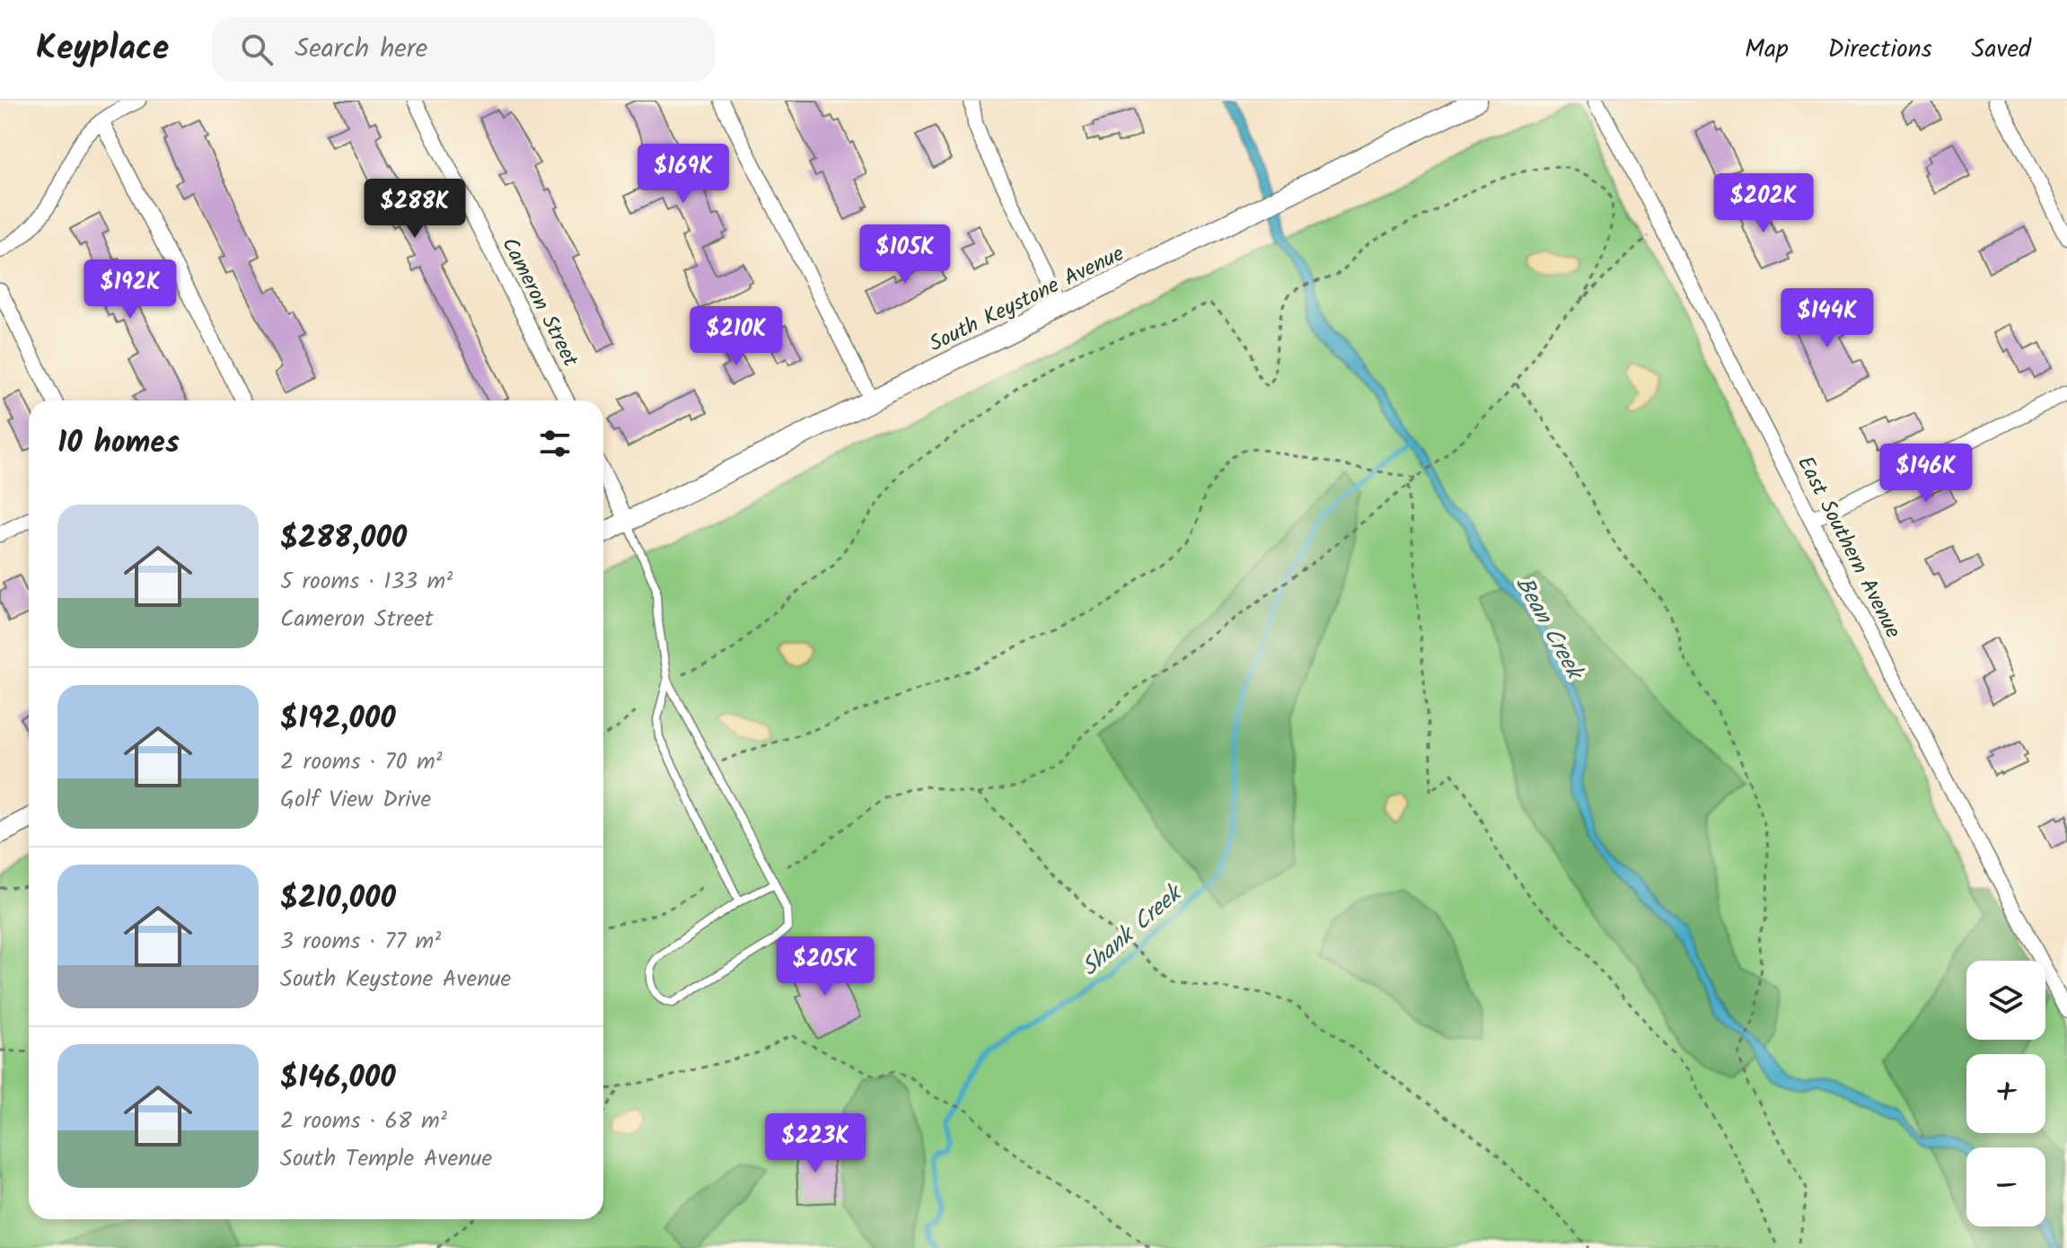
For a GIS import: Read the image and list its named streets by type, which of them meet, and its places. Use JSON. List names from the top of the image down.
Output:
{
  "streets": {
    "main road": ["South Keystone Avenue"],
    "street": ["Cameron Street", "East Southern Avenue"]
  },
  "water": ["Bean Creek", "Shank Creek"],
  "page": {
    "header": "Keyplace",
    "search": "Search here",
    "nav": ["Map", "Directions", "Saved"],
    "price": [
      "$169K",
      "$202K",
      "$288K",
      "$105K",
      "$192K",
      "$144K",
      "$210K",
      "$146K",
      "$205K",
      "$223K"
    ],
    "heading": "10 homes",
    "list": [
      {
        "name": "$288,000",
        "note": "5 rooms · 133 m² · Cameron Street"
      },
      {
        "name": "$192,000",
        "note": "2 rooms · 70 m² · Golf View Drive"
      },
      {
        "name": "$210,000",
        "note": "3 rooms · 77 m² · South Keystone Avenue"
      },
      {
        "name": "$146,000",
        "note": "2 rooms · 68 m² · South Temple Avenue"
      }
    ],
    "map_buttons": ["+", "−"]
  }
}
